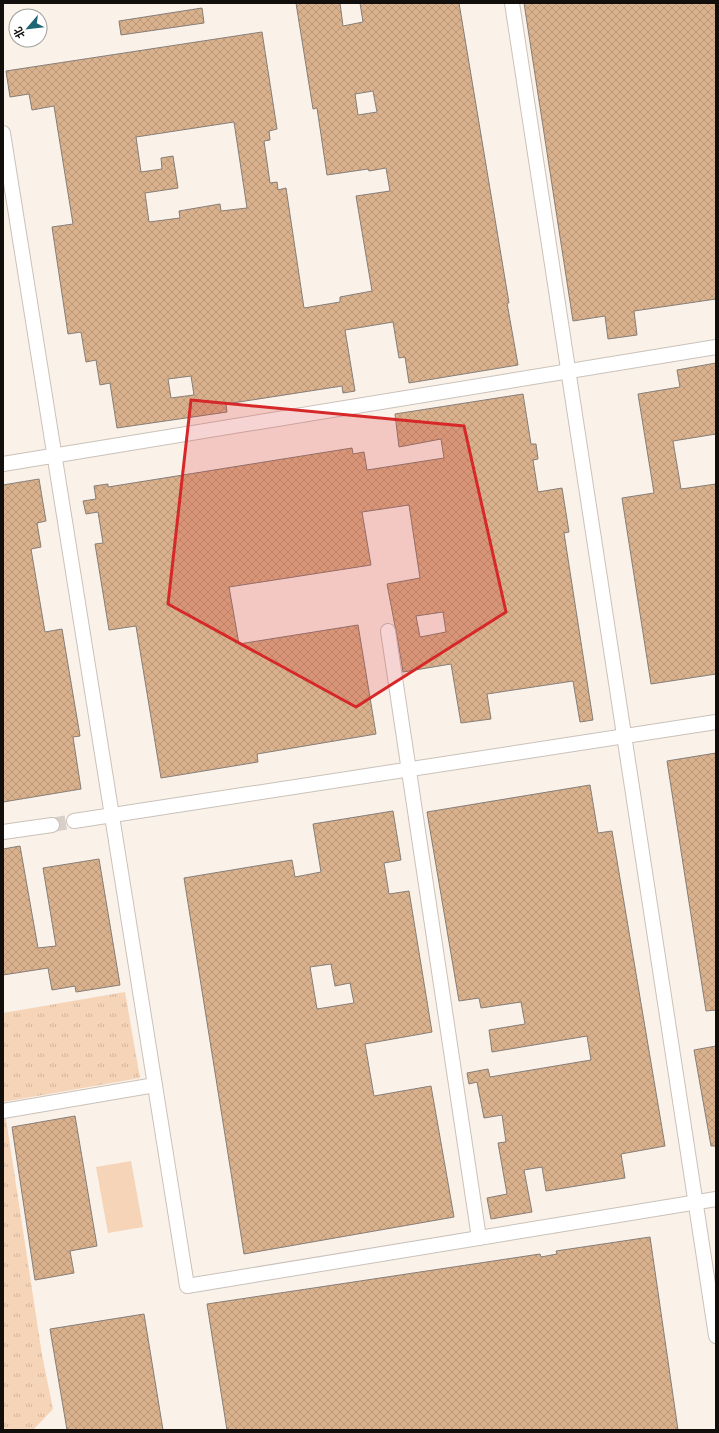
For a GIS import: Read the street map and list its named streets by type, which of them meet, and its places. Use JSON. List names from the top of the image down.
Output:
{
  "north": "bottom left"
}
